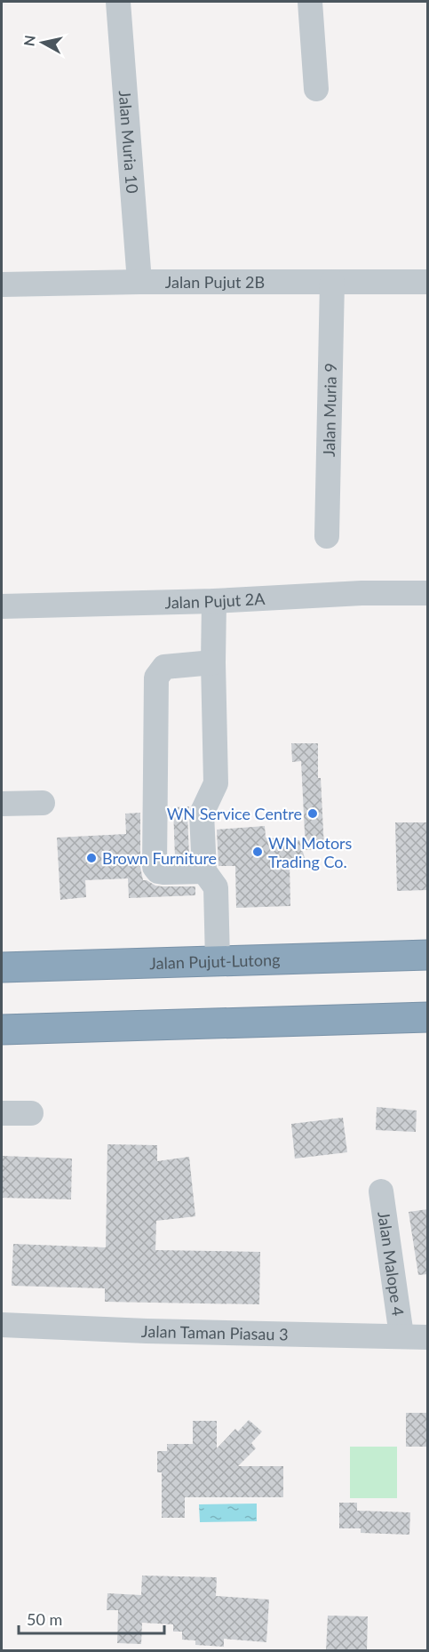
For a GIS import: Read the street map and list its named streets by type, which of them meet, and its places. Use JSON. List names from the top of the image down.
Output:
{
  "streets": {
    "highway": ["Jalan Pujut-Lutong"],
    "street": [
      "Jalan Muria 10",
      "Jalan Pujut 2B",
      "Jalan Muria 9",
      "Jalan Pujut 2A",
      "Jalan Malope 4",
      "Jalan Taman Piasau 3"
    ]
  },
  "crossings": [
    ["Jalan Muria 10", "Jalan Pujut 2B"],
    ["Jalan Pujut 2B", "Jalan Muria 9"],
    ["Jalan Malope 4", "Jalan Taman Piasau 3"]
  ],
  "places": ["WN Service Centre", "WN Motors Trading Co.", "Brown Furniture"],
  "scale_bar": "50 m",
  "north": "left"
}
